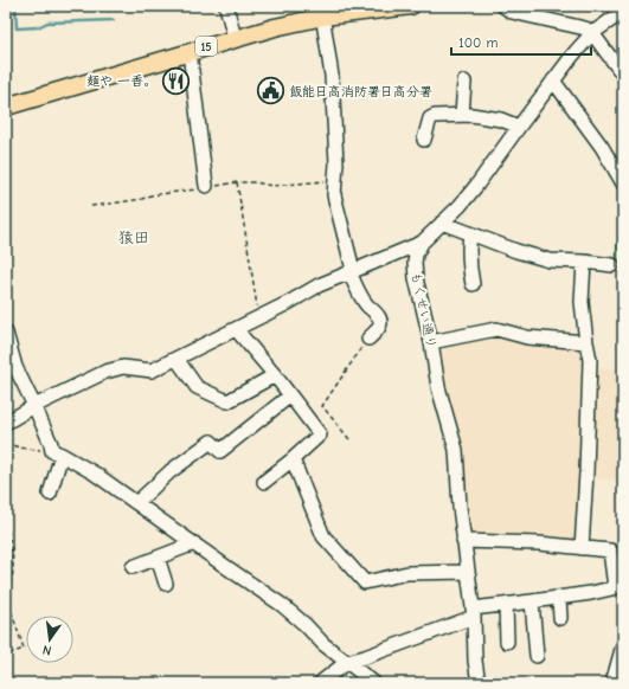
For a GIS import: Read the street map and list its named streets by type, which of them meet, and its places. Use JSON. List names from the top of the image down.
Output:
{
  "streets": {
    "main road": ["15"],
    "street": ["もくせい通り"]
  },
  "districts": ["猿田"],
  "places": {
    "restaurant": ["麺や 一香。"],
    "public building": ["飯能日高消防署日高分署"]
  },
  "scale_bar": "100 m",
  "north": "bottom"
}
